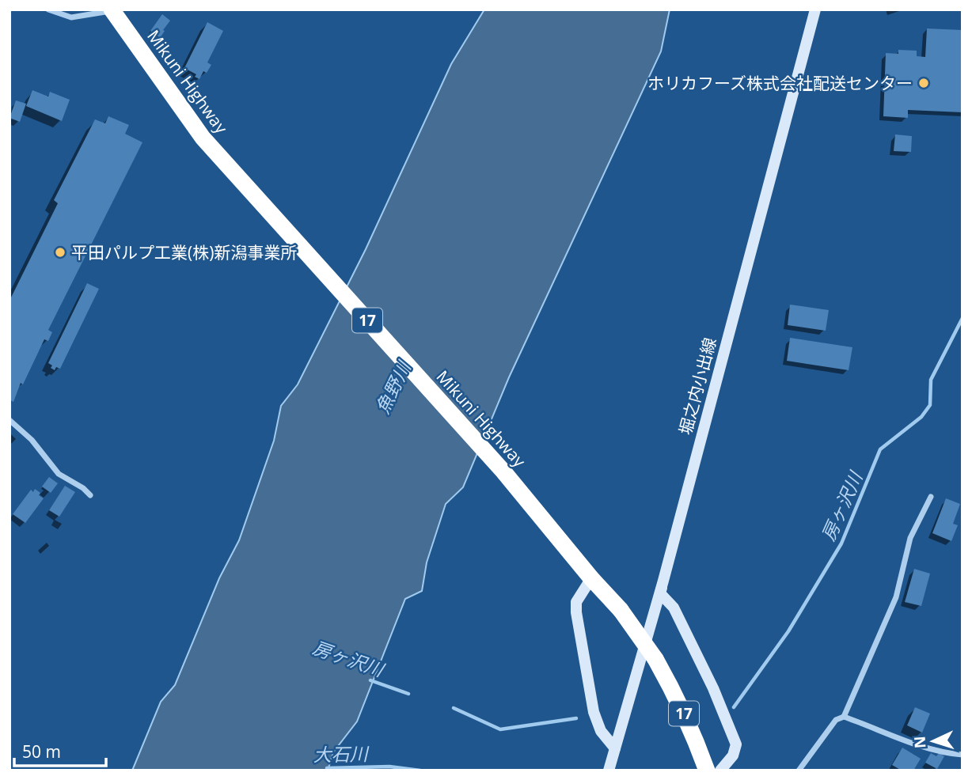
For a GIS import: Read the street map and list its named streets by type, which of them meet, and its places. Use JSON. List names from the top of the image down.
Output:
{
  "streets": {
    "highway": ["Mikuni Highway", "17"],
    "main road": ["堀之内小出線"]
  },
  "water": ["魚野川", "房ヶ沢川", "大石川"],
  "places": ["ホリカフーズ株式会社配送センター", "平田パルプ工業(株)新潟事業所"],
  "scale_bar": "50 m",
  "north": "left"
}
